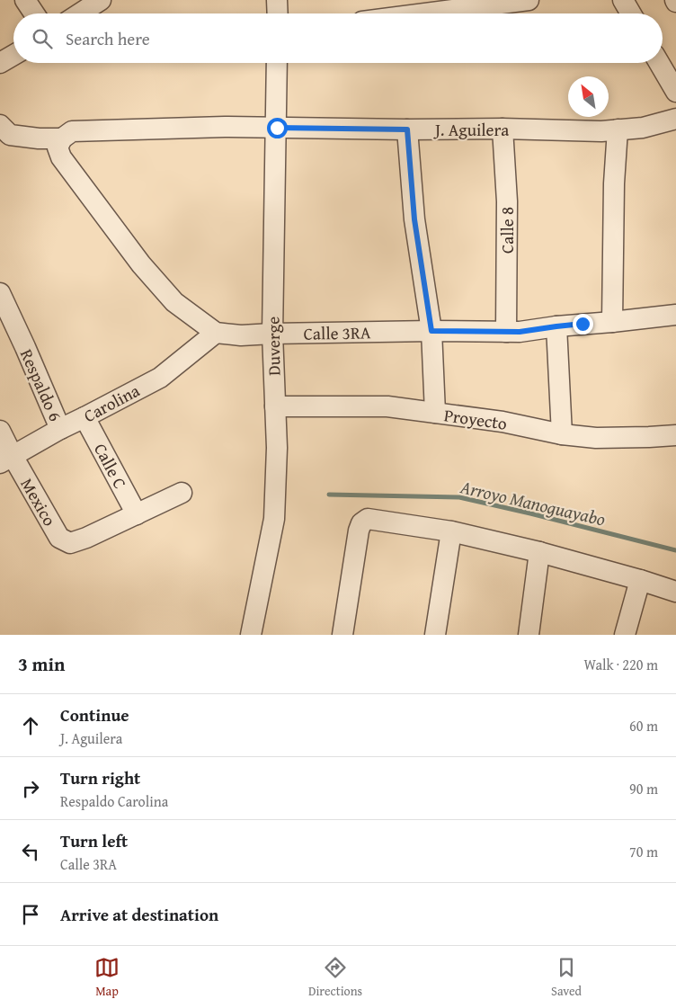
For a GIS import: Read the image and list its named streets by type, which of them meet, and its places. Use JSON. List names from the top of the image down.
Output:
{
  "streets": {
    "street": [
      "J. Aguilera",
      "Calle 8",
      "Calle 3RA",
      "Duverge",
      "Respaldo 6",
      "Carolina",
      "Proyecto",
      "Calle C",
      "Mexico"
    ]
  },
  "crossings": [
    ["J. Aguilera", "Calle 8"],
    ["J. Aguilera", "Duverge"],
    ["Calle 8", "Calle 3RA"],
    ["Calle 3RA", "Duverge"],
    ["Calle 3RA", "Carolina"],
    ["Duverge", "Proyecto"],
    ["Respaldo 6", "Carolina"],
    ["Carolina", "Calle C"],
    ["Carolina", "Mexico"],
    ["Calle C", "Mexico"]
  ],
  "water": ["Arroyo Manoguayabo"],
  "north": "top left",
  "page": {
    "search": "Search here",
    "heading": ["3 min", "Walk · 220 m"],
    "list": [
      ["Continue", "J. Aguilera", "60 m"],
      ["Turn right", "Respaldo Carolina", "90 m"],
      ["Turn left", "Calle 3RA", "70 m"],
      "Arrive at destination"
    ],
    "nav": ["Map", "Directions", "Saved"]
  }
}
